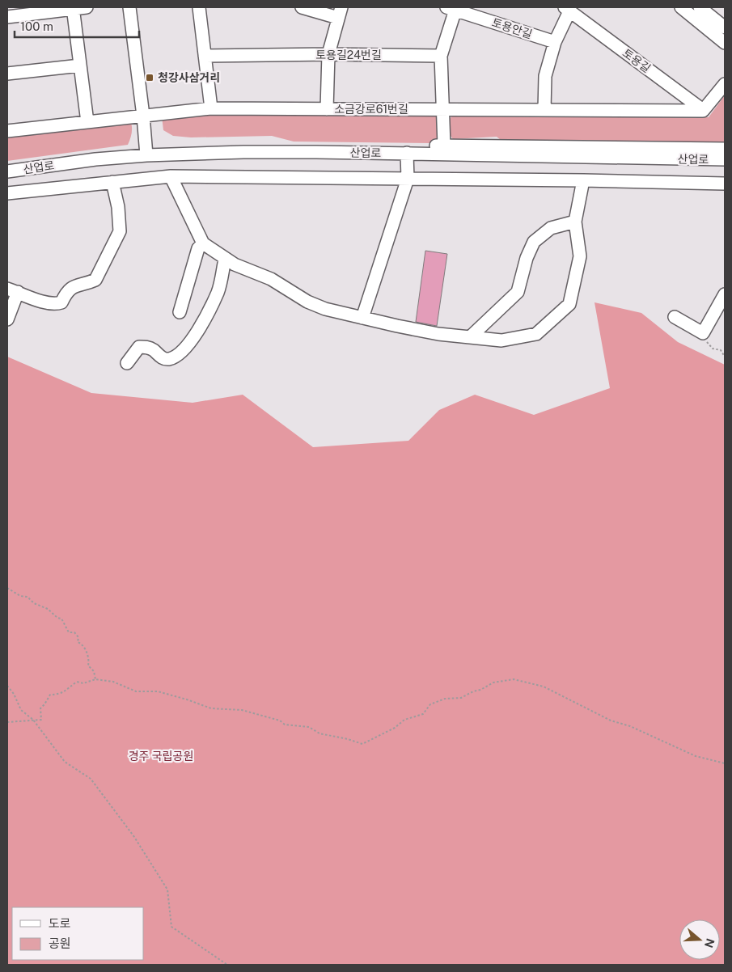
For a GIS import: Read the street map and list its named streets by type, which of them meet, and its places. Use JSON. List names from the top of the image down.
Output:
{
  "streets": {
    "street": [
      "토용안길",
      "토용길24번길",
      "토용길",
      "소금강로61번길",
      "산업로"
    ]
  },
  "crossings": [
    ["토용안길", "토용길"],
    ["토용길", "소금강로61번길"]
  ],
  "parks": ["경주 국립공원"],
  "places": {
    "transit": ["청강사삼거리"]
  },
  "legend": ["도로", "공원"],
  "scale_bar": "100 m",
  "north": "right"
}
